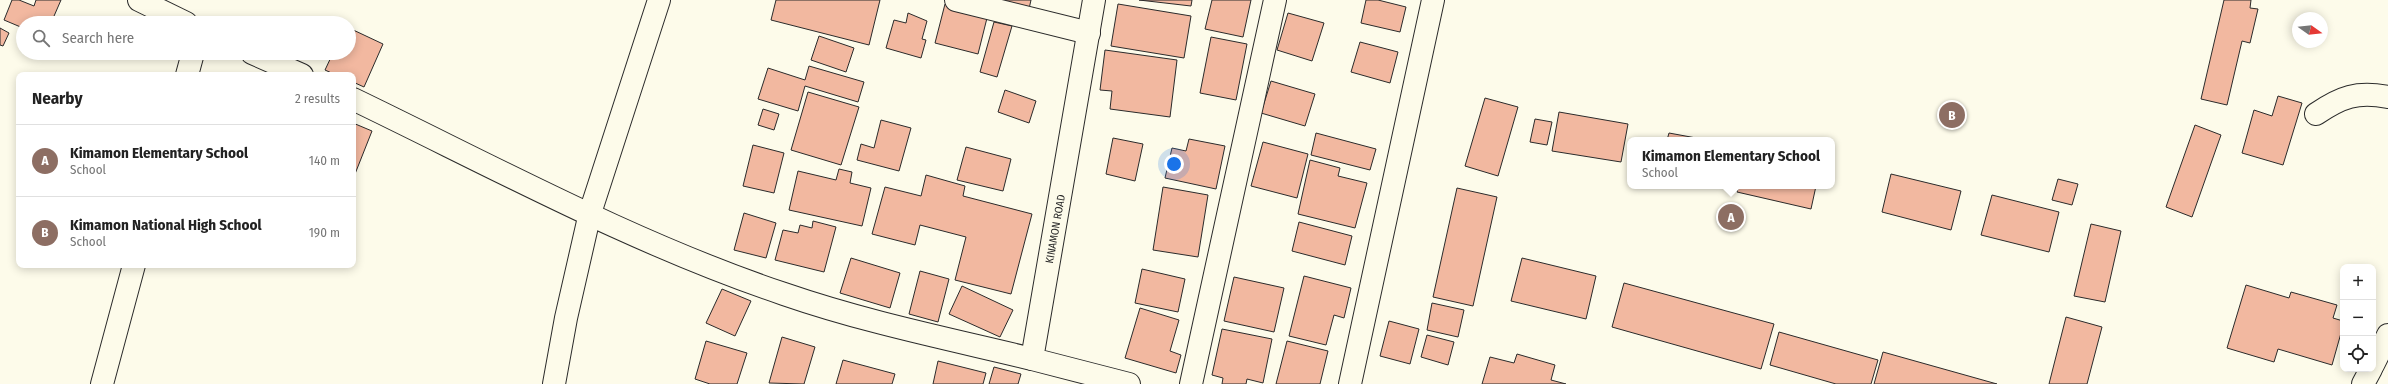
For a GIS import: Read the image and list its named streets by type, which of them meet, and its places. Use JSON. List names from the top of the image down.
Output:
{
  "streets": {
    "street": ["KINAMON ROAD"]
  },
  "north": "right",
  "page": {
    "search": "Search here",
    "heading": ["Nearby", "2 results"],
    "pins": ["B", "A"],
    "list": [
      {
        "mark": "A",
        "name": "Kimamon Elementary School",
        "note": "School",
        "value": "140 m"
      },
      {
        "mark": "B",
        "name": "Kimamon National High School",
        "note": "School",
        "value": "190 m"
      }
    ],
    "popup": ["Kimamon Elementary School", "School"],
    "map_buttons": ["+", "−"]
  }
}
